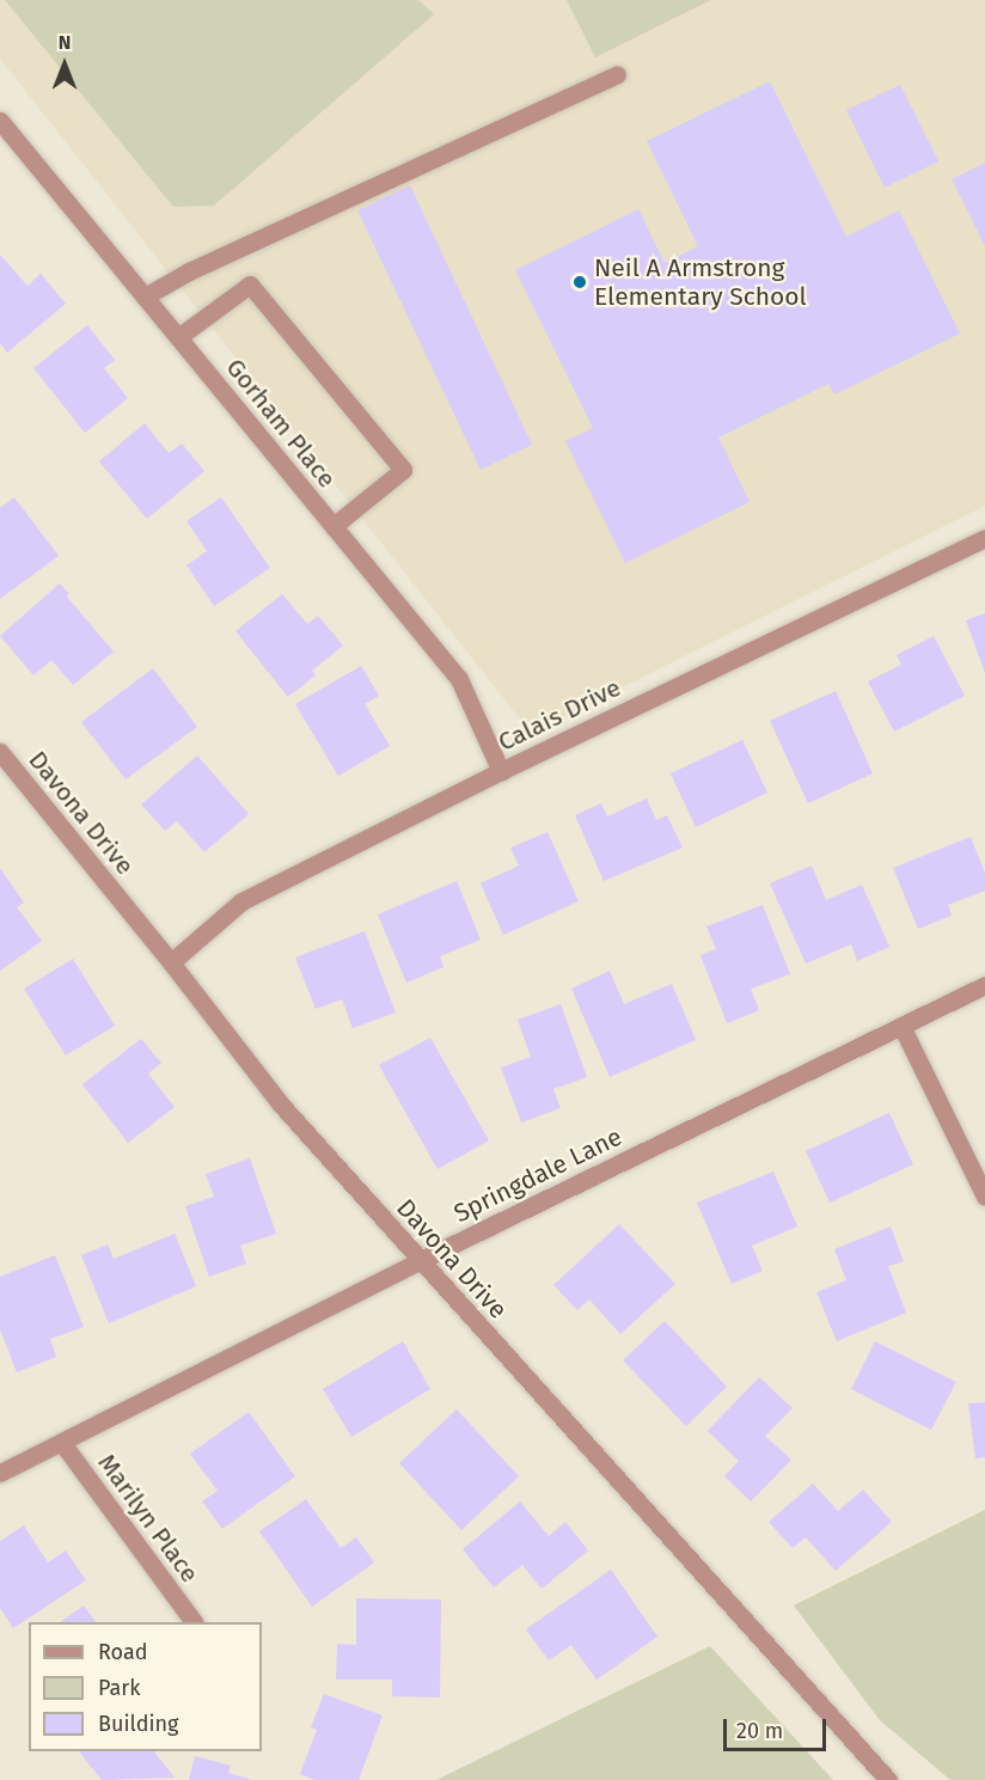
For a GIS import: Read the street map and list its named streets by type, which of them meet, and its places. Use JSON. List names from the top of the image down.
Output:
{
  "streets": {
    "street": [
      "Gorham Place",
      "Calais Drive",
      "Davona Drive",
      "Springdale Lane",
      "Marilyn Place"
    ]
  },
  "crossings": [
    ["Gorham Place", "Calais Drive"],
    ["Calais Drive", "Davona Drive"],
    ["Davona Drive", "Springdale Lane"],
    ["Springdale Lane", "Marilyn Place"]
  ],
  "places": ["Neil A Armstrong Elementary School"],
  "legend": ["Road", "Park", "Building"],
  "scale_bar": "20 m",
  "north": "top"
}
